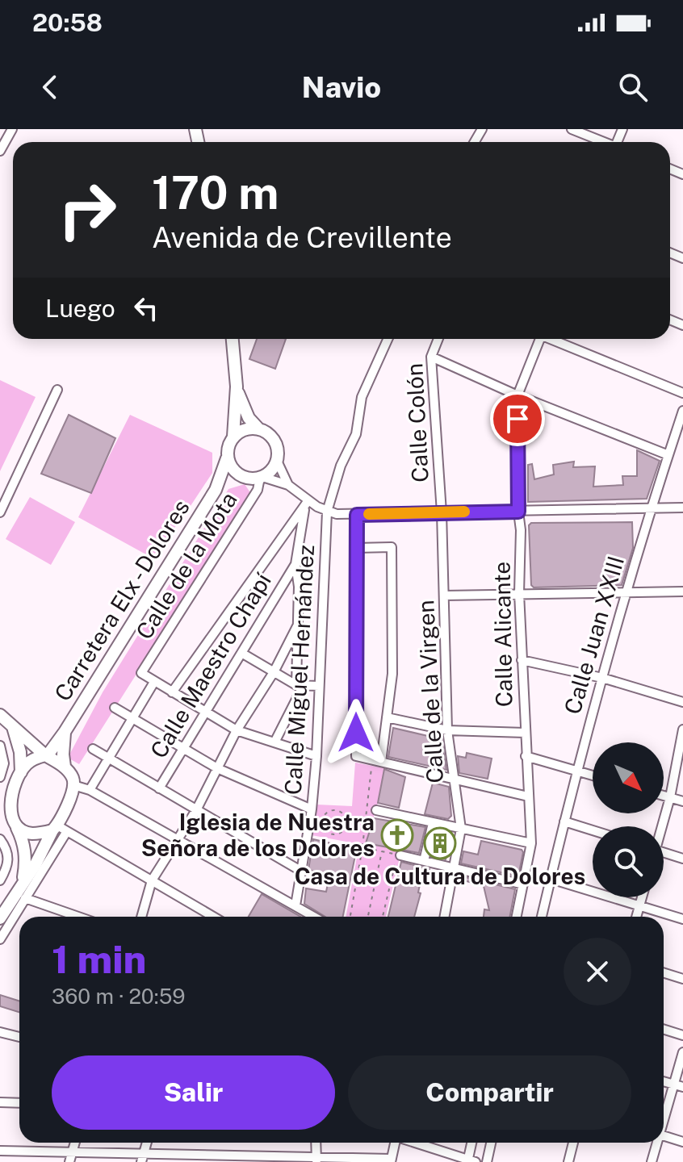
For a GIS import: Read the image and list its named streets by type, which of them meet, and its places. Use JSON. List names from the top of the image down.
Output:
{
  "streets": {
    "main road": ["Carretera Elx - Dolores"],
    "street": [
      "Calle Colón",
      "Calle de la Mota",
      "Calle Alicante",
      "Calle Juan XXIII",
      "Calle Maestro Chapí",
      "Calle Miguel Hernández",
      "Calle de la Virgen"
    ]
  },
  "crossings": [
    ["Calle Colón", "Calle de la Virgen"],
    ["Calle de la Mota", "Carretera Elx - Dolores"]
  ],
  "places": {
    "church": ["Iglesia de Nuestra Señora de los Dolores"],
    "building": ["Casa de Cultura de Dolores"]
  },
  "north": "bottom right",
  "page": {
    "status": "20:58",
    "header": "Navio",
    "turn": ["170 m", "Avenida de Crevillente"],
    "then": "Luego",
    "heading": ["1 min", "360 m · 20:59"],
    "buttons": ["Salir", "Compartir"]
  }
}
